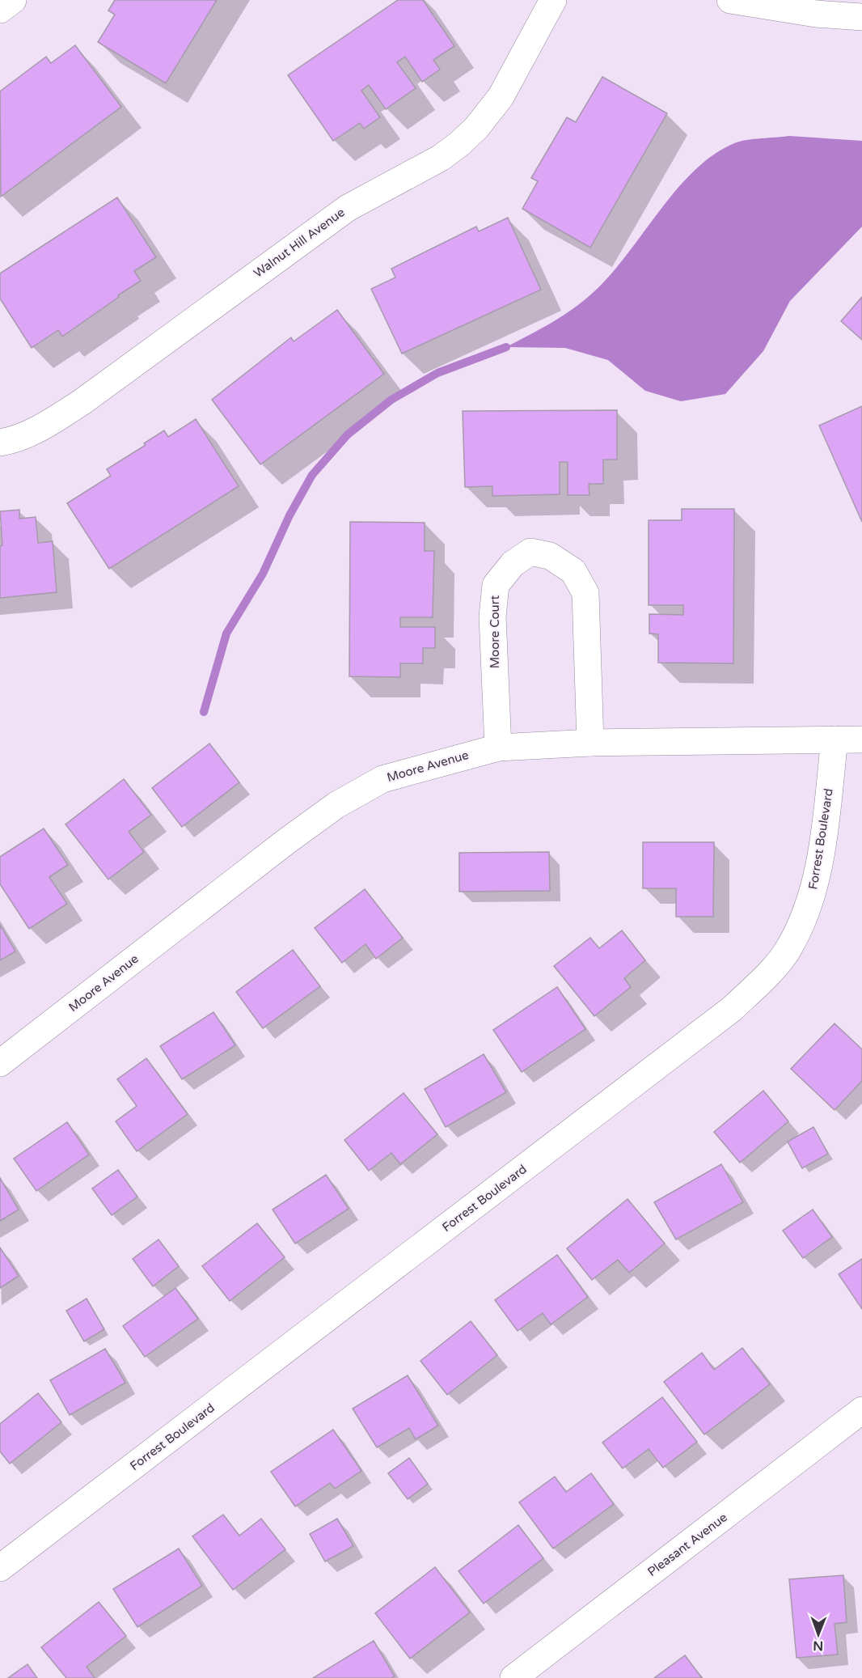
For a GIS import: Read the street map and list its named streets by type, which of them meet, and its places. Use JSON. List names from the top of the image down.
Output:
{
  "streets": {
    "street": [
      "Walnut Hill Avenue",
      "Moore Court",
      "Moore Avenue",
      "Forrest Boulevard",
      "Pleasant Avenue"
    ]
  },
  "crossings": [
    ["Moore Court", "Moore Avenue"],
    ["Moore Avenue", "Forrest Boulevard"]
  ],
  "north": "bottom"
}
